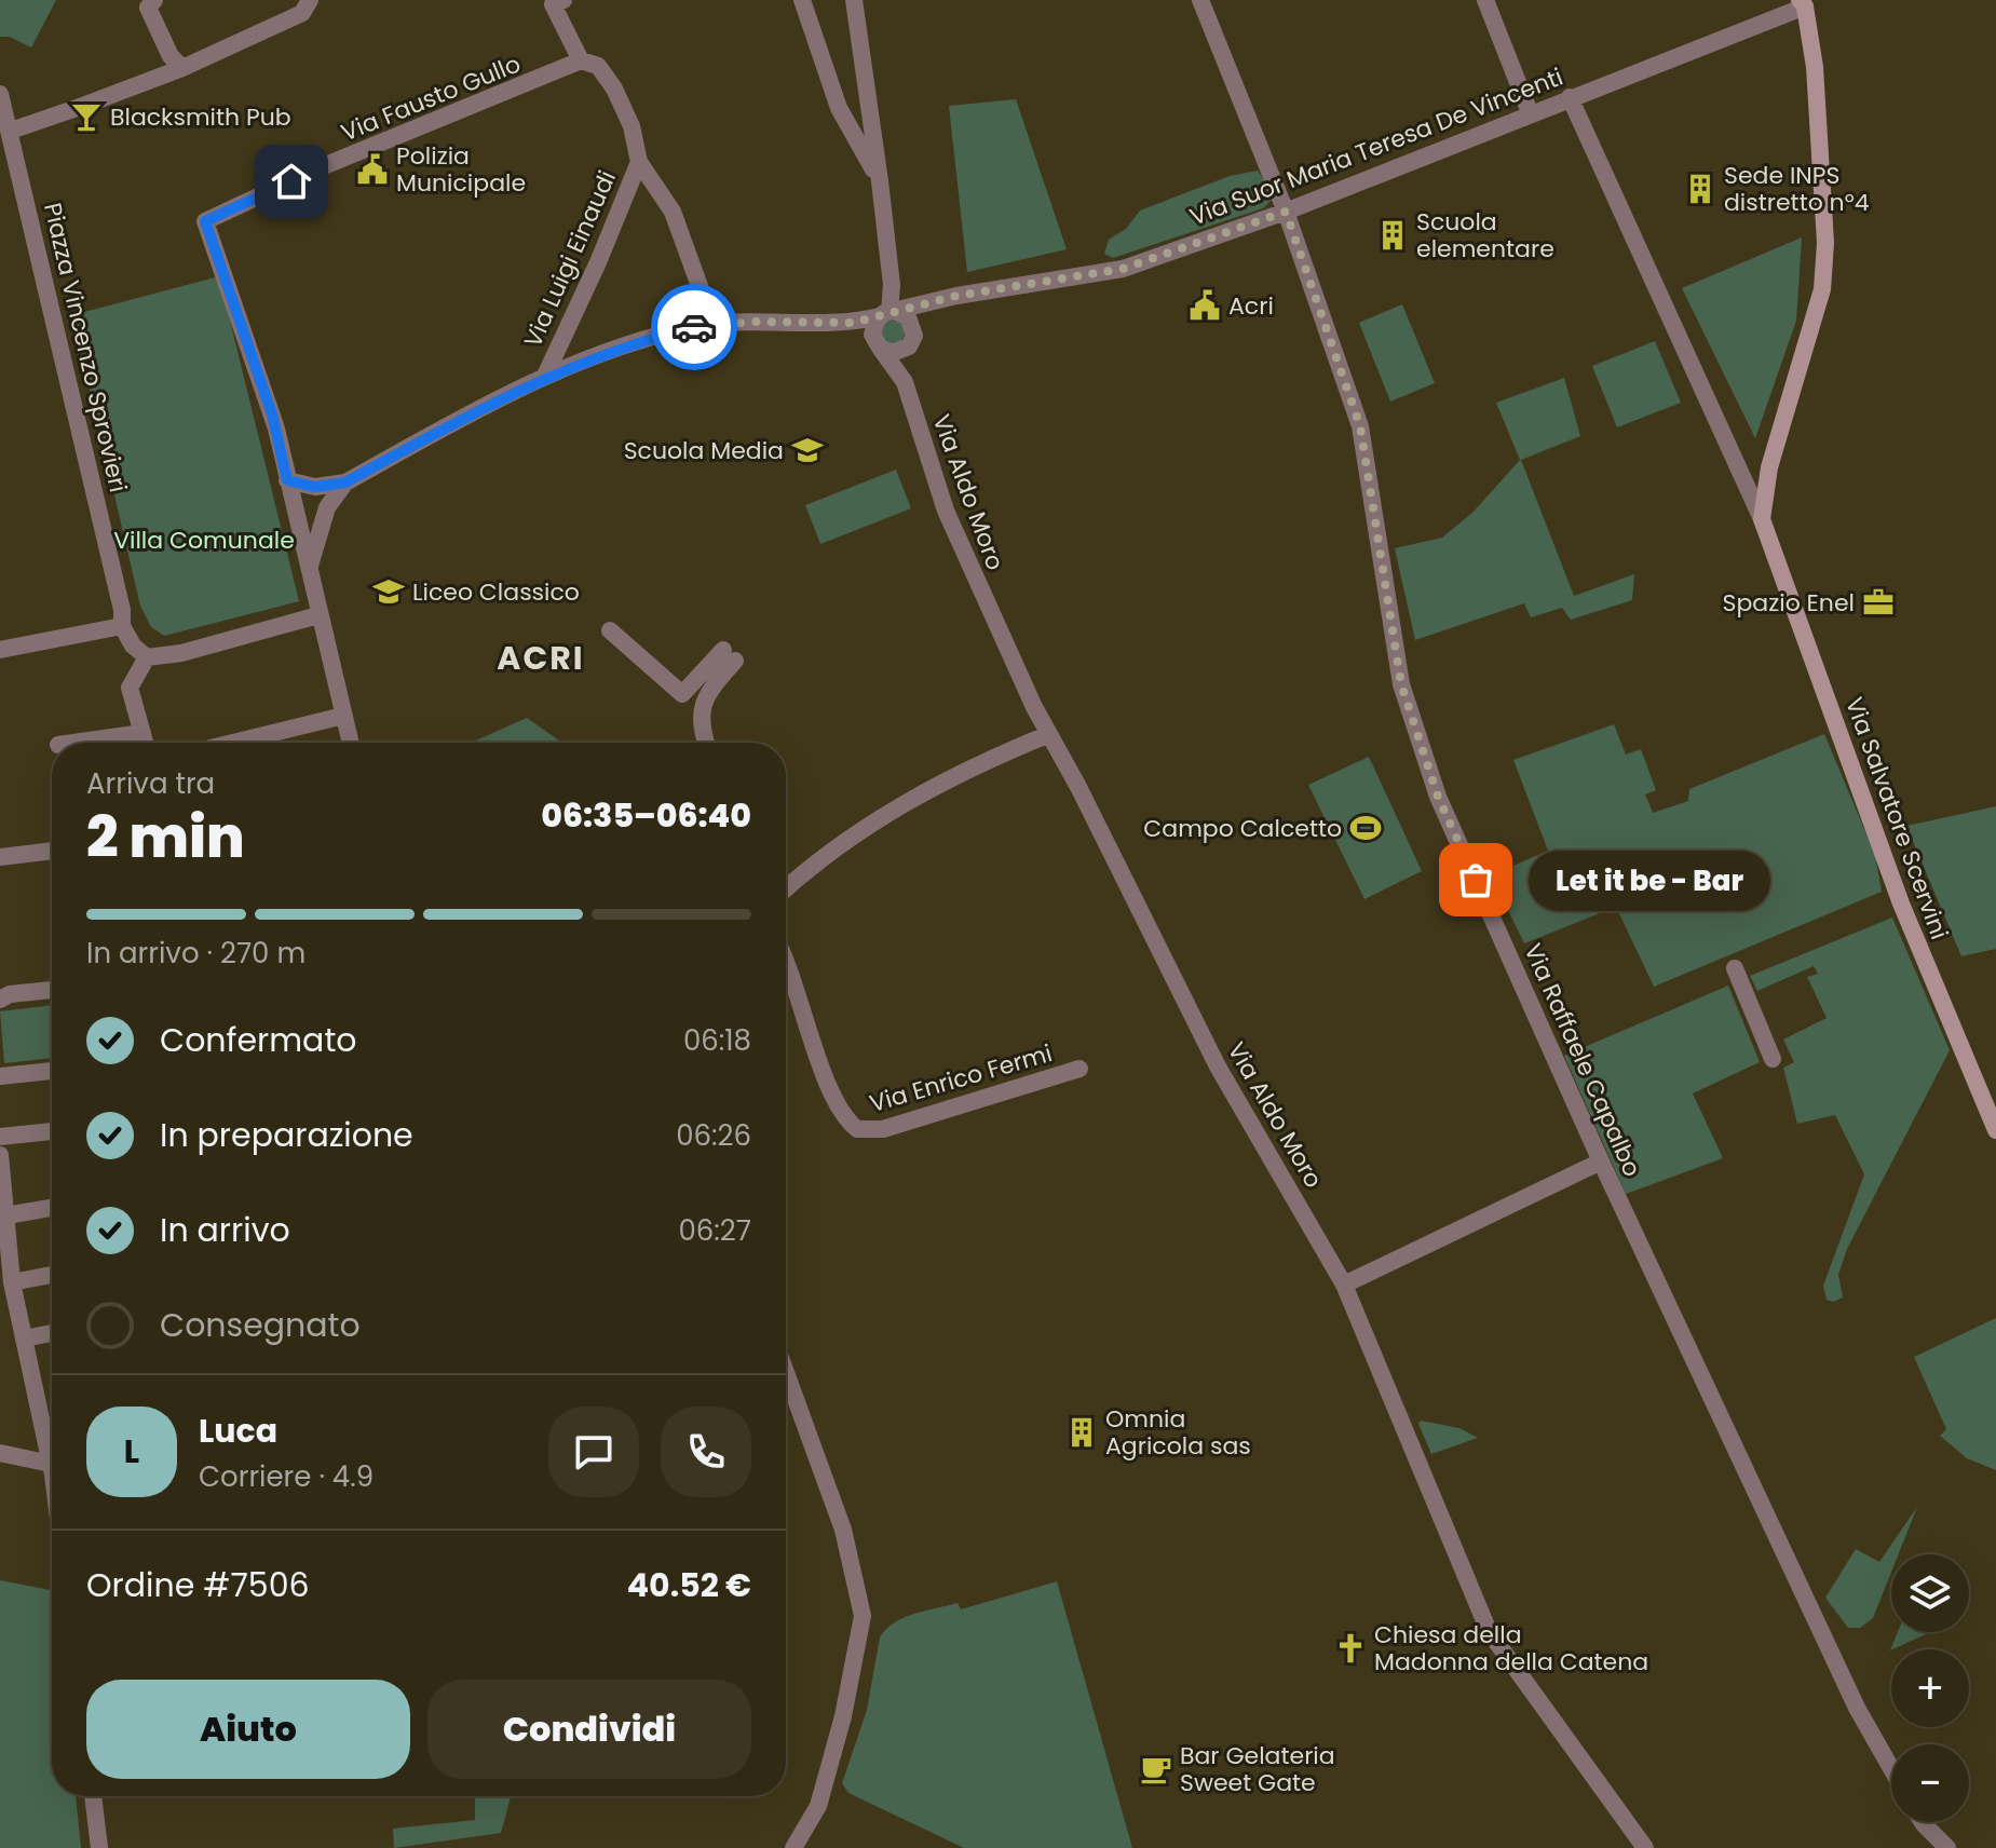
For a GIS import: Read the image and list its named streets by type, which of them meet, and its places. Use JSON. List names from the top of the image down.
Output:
{
  "streets": {
    "main road": ["Via Salvatore Scervini"],
    "street": [
      "Via Fausto Gullo",
      "Via Suor Maria Teresa De Vincenti",
      "Via Luigi Einaudi",
      "Piazza Vincenzo Sprovieri",
      "Via Aldo Moro",
      "Via Raffaele Capalbo",
      "Via Enrico Fermi"
    ]
  },
  "crossings": [
    ["Via Suor Maria Teresa De Vincenti", "Via Luigi Einaudi"],
    ["Via Suor Maria Teresa De Vincenti", "Via Aldo Moro"],
    ["Via Suor Maria Teresa De Vincenti", "Via Raffaele Capalbo"]
  ],
  "districts": ["ACRI"],
  "parks": ["Villa Comunale"],
  "places": {
    "bar": ["Blacksmith Pub"],
    "public building": ["Polizia Municipale", "Acri"],
    "building": ["Sede INPS distretto n°4", "Scuola elementare", "Omnia Agricola sas"],
    "school or university": ["Scuola Media", "Liceo Classico"],
    "office": ["Spazio Enel"],
    "sports": ["Campo Calcetto"],
    "other": ["Let it be - Bar"],
    "church": ["Chiesa della Madonna della Catena"],
    "cafe": ["Bar Gelateria Sweet Gate"]
  },
  "page": {
    "heading": ["2 min", "Arriva tra", "06:35–06:40"],
    "panel": [
      "Luca",
      "Corriere · 4.9",
      "Ordine #7506",
      "40.52 €"
    ],
    "bubble": "Let it be - Bar",
    "bar": "In arrivo · 270 m",
    "list": [
      ["Confermato", "06:18"],
      ["In preparazione", "06:26"],
      ["In arrivo", "06:27"],
      "Consegnato"
    ],
    "round": "L",
    "map_buttons": ["+", "−"],
    "buttons": ["Aiuto", "Condividi"]
  }
}
